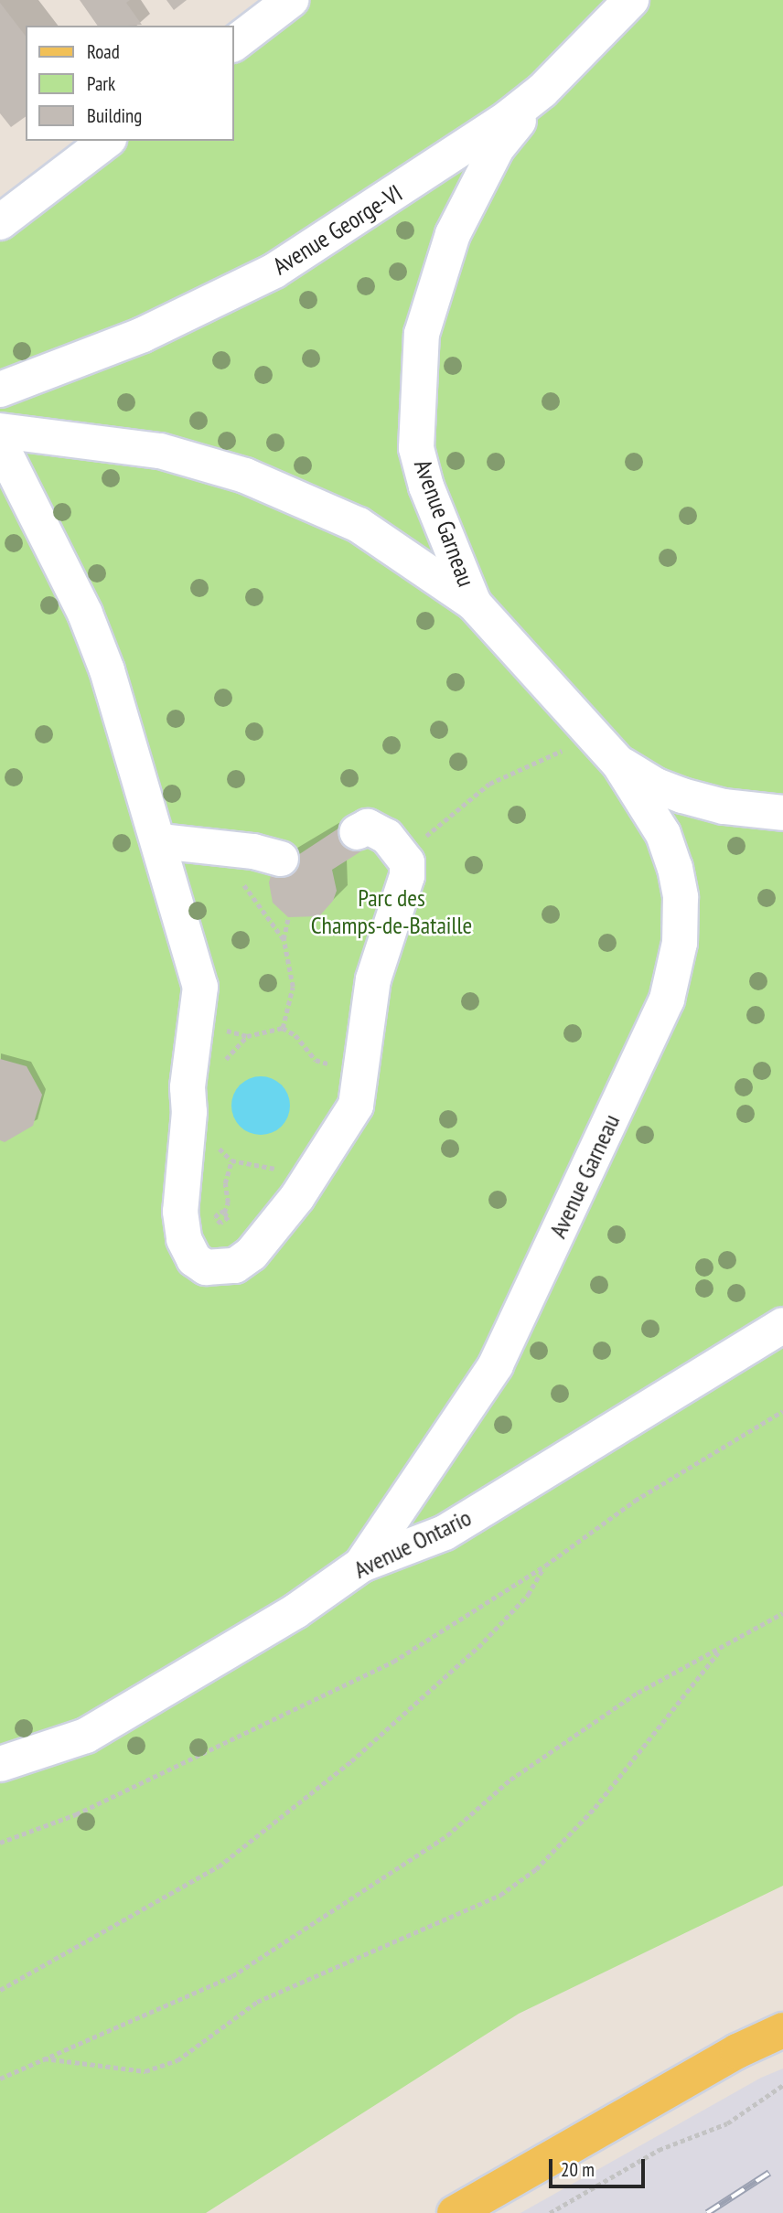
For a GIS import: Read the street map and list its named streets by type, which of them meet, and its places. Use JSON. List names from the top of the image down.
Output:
{
  "streets": {
    "street": ["Avenue George-VI", "Avenue Garneau", "Avenue Ontario"]
  },
  "crossings": [
    ["Avenue George-VI", "Avenue Garneau"],
    ["Avenue Garneau", "Avenue Ontario"]
  ],
  "parks": ["Parc des Champs-de-Bataille"],
  "legend": ["Road", "Park", "Building"],
  "scale_bar": "20 m"
}
